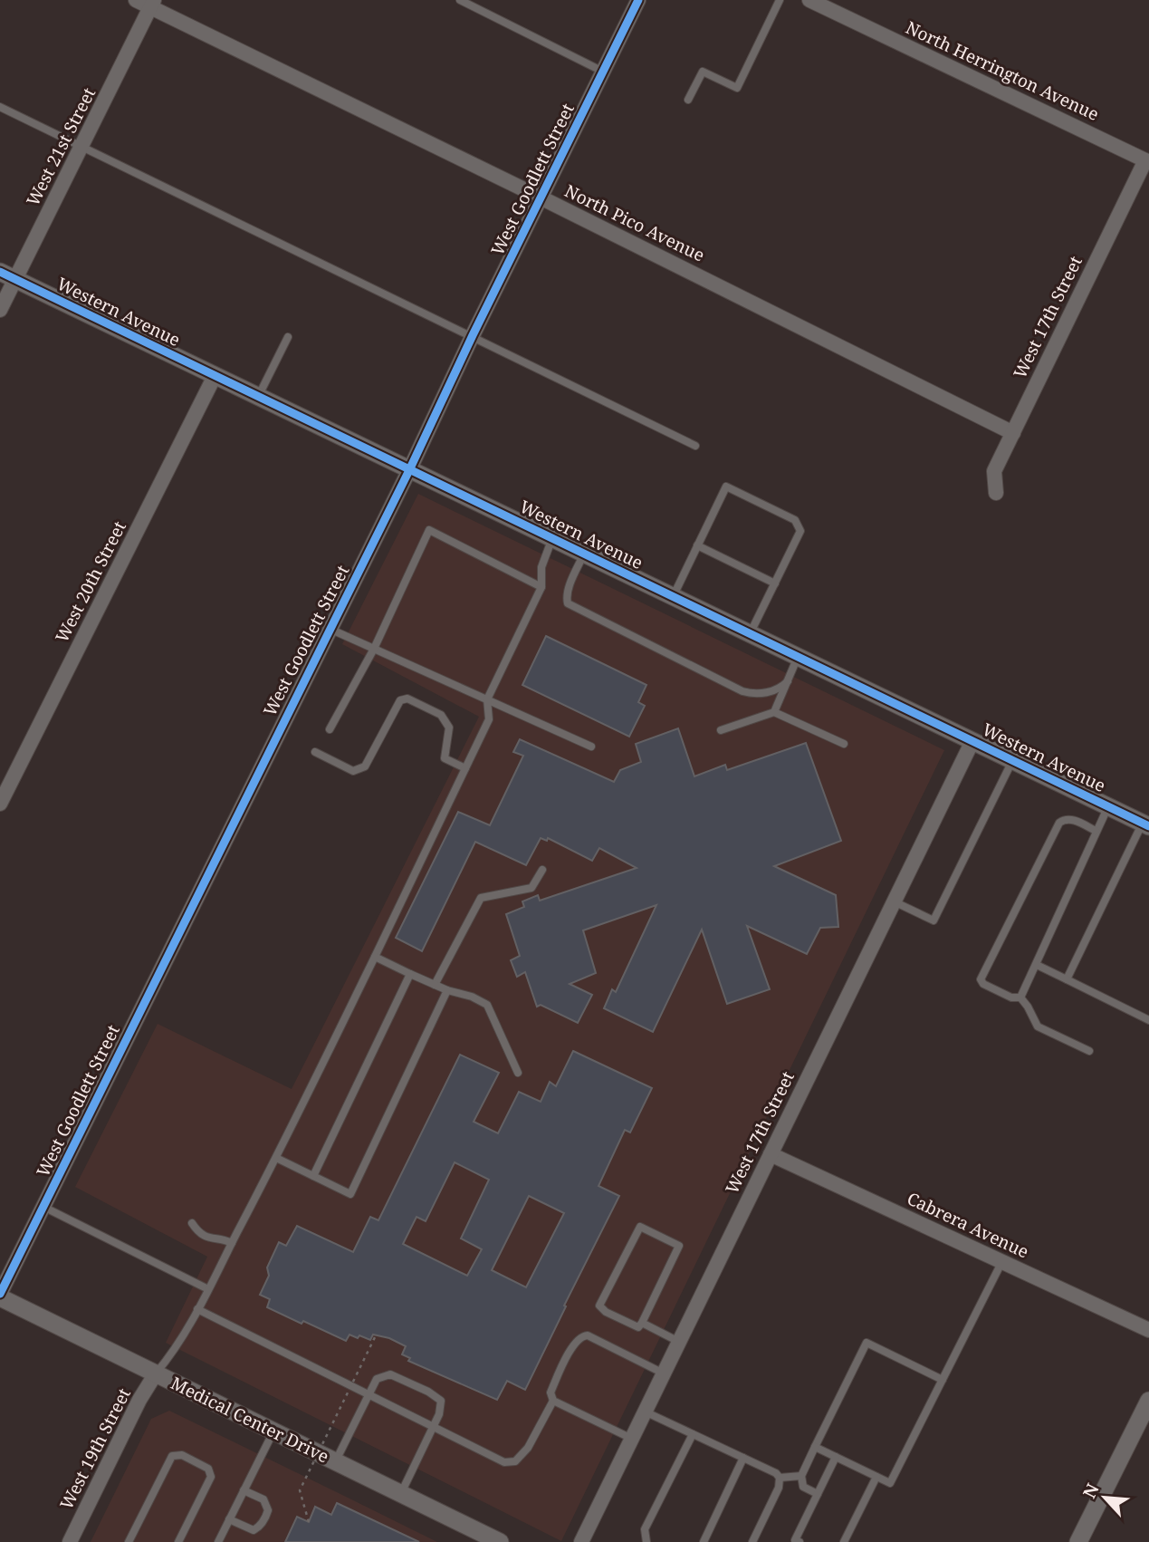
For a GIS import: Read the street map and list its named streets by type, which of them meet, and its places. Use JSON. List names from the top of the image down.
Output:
{
  "streets": {
    "street": [
      "North Herrington Avenue",
      "West 21st Street",
      "West Goodlett Street",
      "North Pico Avenue",
      "Western Avenue",
      "West 17th Street",
      "West 20th Street",
      "Cabrera Avenue",
      "Medical Center Drive",
      "West 19th Street"
    ]
  },
  "crossings": [
    ["North Herrington Avenue", "West 17th Street"],
    ["West 21st Street", "North Pico Avenue"],
    ["West 21st Street", "Western Avenue"],
    ["West Goodlett Street", "North Pico Avenue"],
    ["West Goodlett Street", "Western Avenue"],
    ["West Goodlett Street", "Medical Center Drive"],
    ["North Pico Avenue", "West 17th Street"],
    ["Western Avenue", "West 17th Street"],
    ["Western Avenue", "West 20th Street"],
    ["West 17th Street", "Cabrera Avenue"],
    ["Medical Center Drive", "West 19th Street"]
  ],
  "north": "top left"
}
